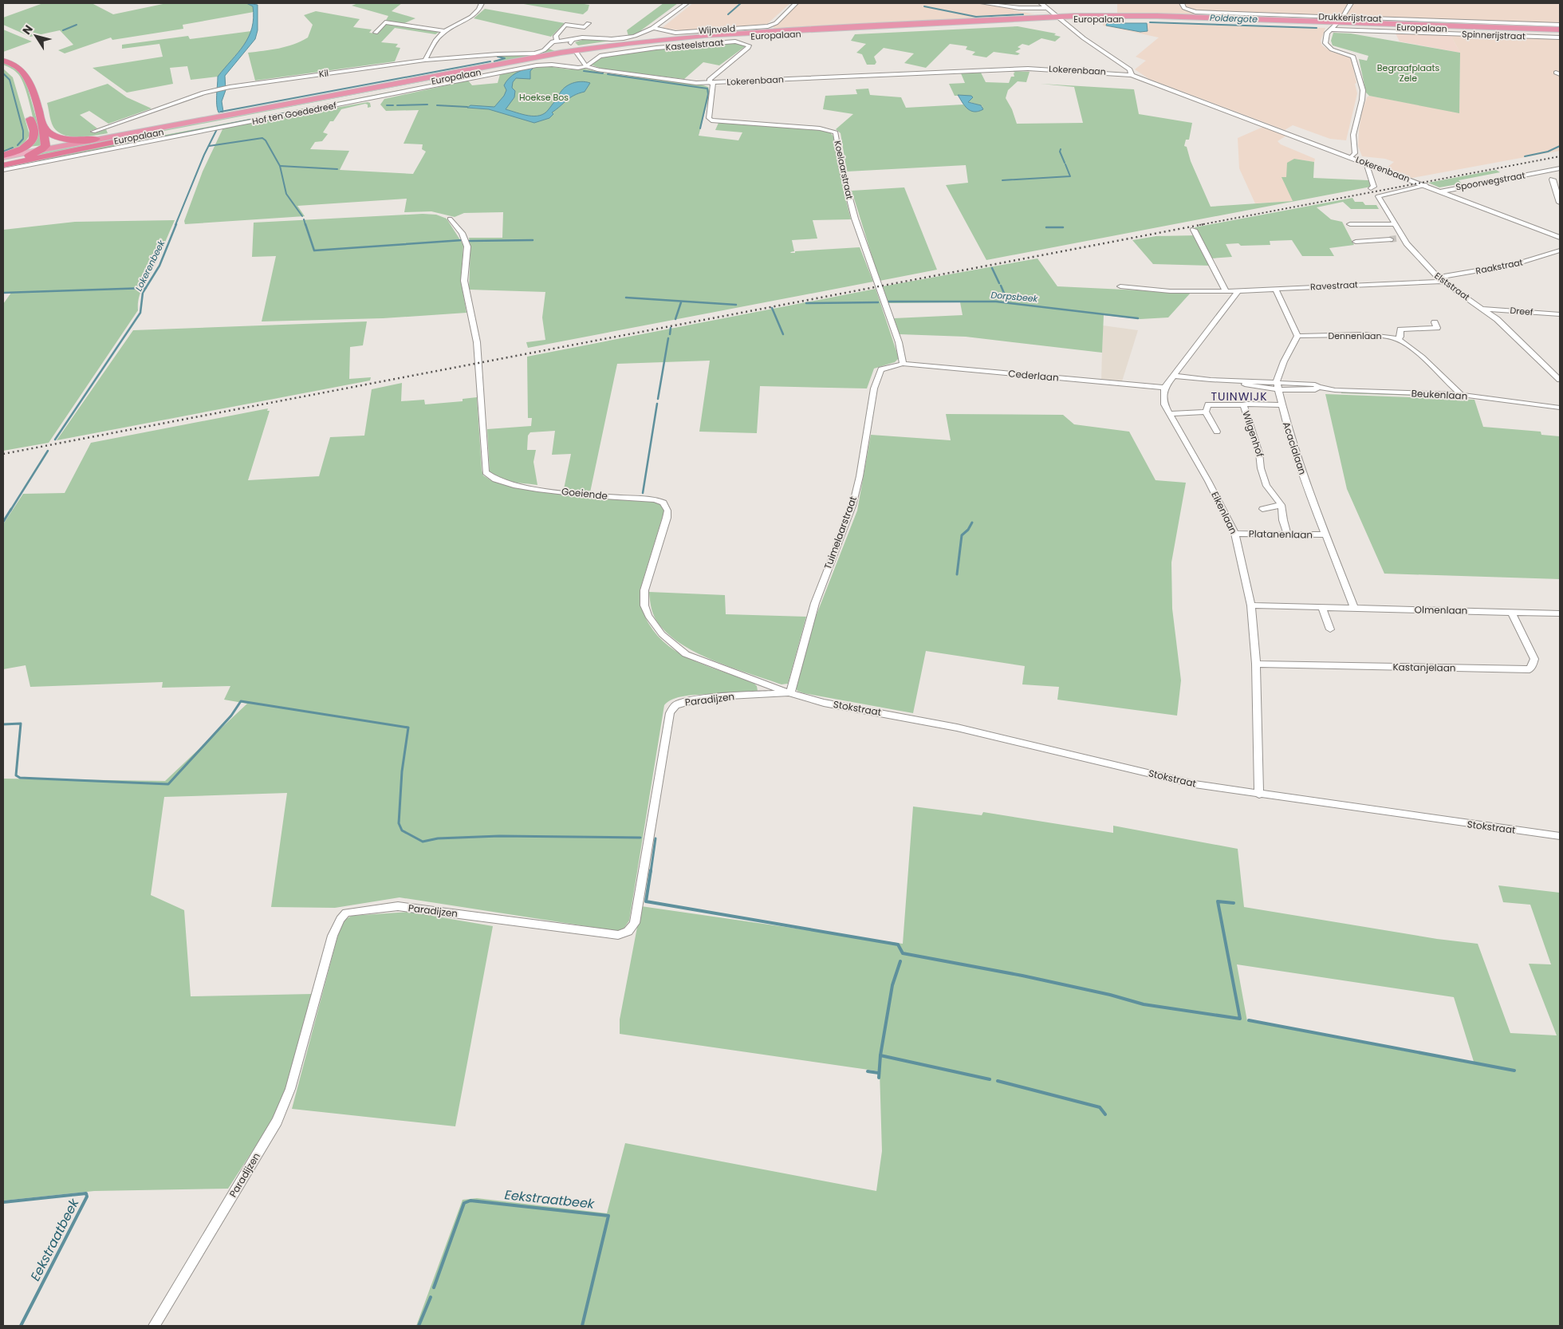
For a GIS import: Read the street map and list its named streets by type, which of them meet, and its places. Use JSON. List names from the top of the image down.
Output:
{
  "streets": {
    "highway": ["Europalaan"],
    "street": [
      "Drukkerijstraat",
      "Wijnveld",
      "Spinnerijstraat",
      "Kasteelstraat",
      "Lokerenbaan",
      "Kil",
      "Hof ten Goededreef",
      "Koelaarstraat",
      "Spoorwegstraat",
      "Raakstraat",
      "Ravestraat",
      "Elststraat",
      "Dreef",
      "Dennenlaan",
      "Cederlaan",
      "Beukenlaan",
      "Wilgenhof",
      "Acacialaan",
      "Goeiende",
      "Eikenlaan",
      "Tuimelaarstraat",
      "Platanenlaan",
      "Olmenlaan",
      "Kastanjelaan",
      "Paradijzen",
      "Stokstraat"
    ]
  },
  "crossings": [
    ["Drukkerijstraat", "Europalaan"],
    ["Drukkerijstraat", "Spinnerijstraat"],
    ["Europalaan", "Spinnerijstraat"],
    ["Kasteelstraat", "Lokerenbaan"],
    ["Kasteelstraat", "Hof ten Goededreef"],
    ["Kasteelstraat", "Koelaarstraat"],
    ["Lokerenbaan", "Hof ten Goededreef"],
    ["Lokerenbaan", "Koelaarstraat"],
    ["Lokerenbaan", "Spoorwegstraat"],
    ["Lokerenbaan", "Elststraat"],
    ["Koelaarstraat", "Cederlaan"],
    ["Koelaarstraat", "Tuimelaarstraat"],
    ["Raakstraat", "Ravestraat"],
    ["Raakstraat", "Elststraat"],
    ["Ravestraat", "Elststraat"],
    ["Elststraat", "Dreef"],
    ["Dennenlaan", "Beukenlaan"],
    ["Dennenlaan", "Acacialaan"],
    ["Cederlaan", "Eikenlaan"],
    ["Cederlaan", "Tuimelaarstraat"],
    ["Beukenlaan", "Acacialaan"],
    ["Wilgenhof", "Acacialaan"],
    ["Wilgenhof", "Eikenlaan"],
    ["Acacialaan", "Platanenlaan"],
    ["Acacialaan", "Olmenlaan"],
    ["Goeiende", "Tuimelaarstraat"],
    ["Goeiende", "Paradijzen"],
    ["Goeiende", "Stokstraat"],
    ["Eikenlaan", "Platanenlaan"],
    ["Eikenlaan", "Olmenlaan"],
    ["Eikenlaan", "Kastanjelaan"],
    ["Eikenlaan", "Stokstraat"],
    ["Tuimelaarstraat", "Paradijzen"],
    ["Tuimelaarstraat", "Stokstraat"],
    ["Olmenlaan", "Kastanjelaan"],
    ["Paradijzen", "Stokstraat"]
  ],
  "districts": ["TUINWIJK"],
  "water": [
    "Poldergote",
    "Lokerenbeek",
    "Dorpsbeek",
    "Eekstraatbeek"
  ],
  "parks": ["Begraafplaats Zele", "Hoekse Bos"],
  "north": "top left"
}
